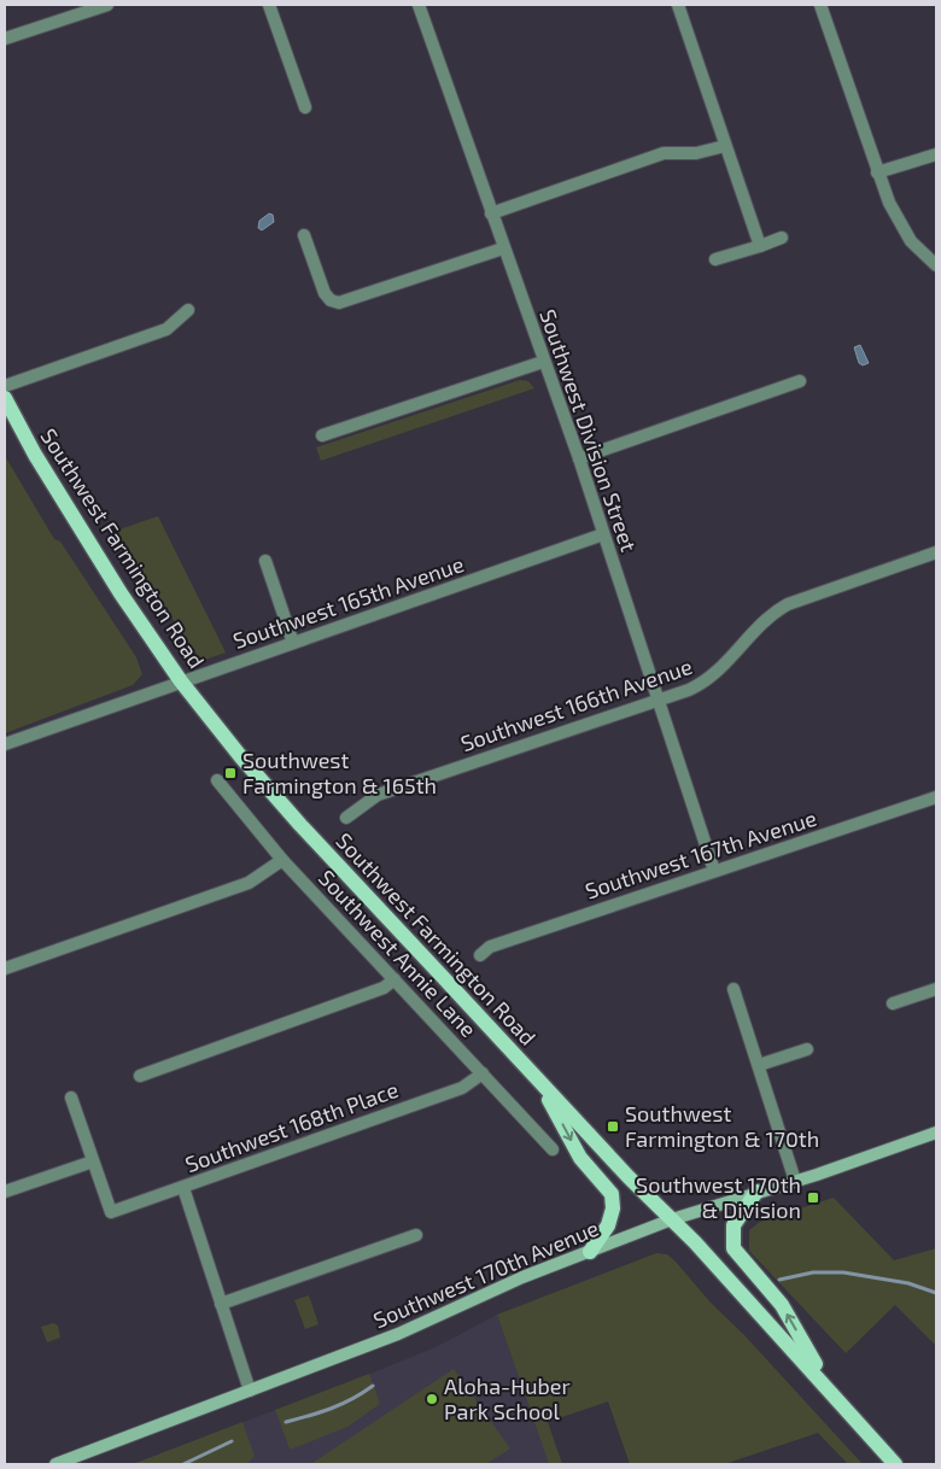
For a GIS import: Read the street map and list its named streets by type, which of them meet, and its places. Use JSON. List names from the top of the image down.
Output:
{
  "streets": {
    "main road": ["Southwest Farmington Road", "Southwest 170th Avenue"],
    "street": [
      "Southwest Division Street",
      "Southwest 165th Avenue",
      "Southwest 166th Avenue",
      "Southwest 167th Avenue",
      "Southwest Annie Lane",
      "Southwest 168th Place"
    ]
  },
  "crossings": [
    ["Southwest Division Street", "Southwest 165th Avenue"],
    ["Southwest Division Street", "Southwest 166th Avenue"],
    ["Southwest Division Street", "Southwest 167th Avenue"],
    ["Southwest Farmington Road", "Southwest 165th Avenue"],
    ["Southwest Farmington Road", "Southwest 170th Avenue"],
    ["Southwest Annie Lane", "Southwest 168th Place"]
  ],
  "places": {
    "transit": ["Southwest Farmington & 165th", "Southwest Farmington & 170th", "Southwest 170th & Division"],
    "other": ["Aloha-Huber Park School"]
  }
}
